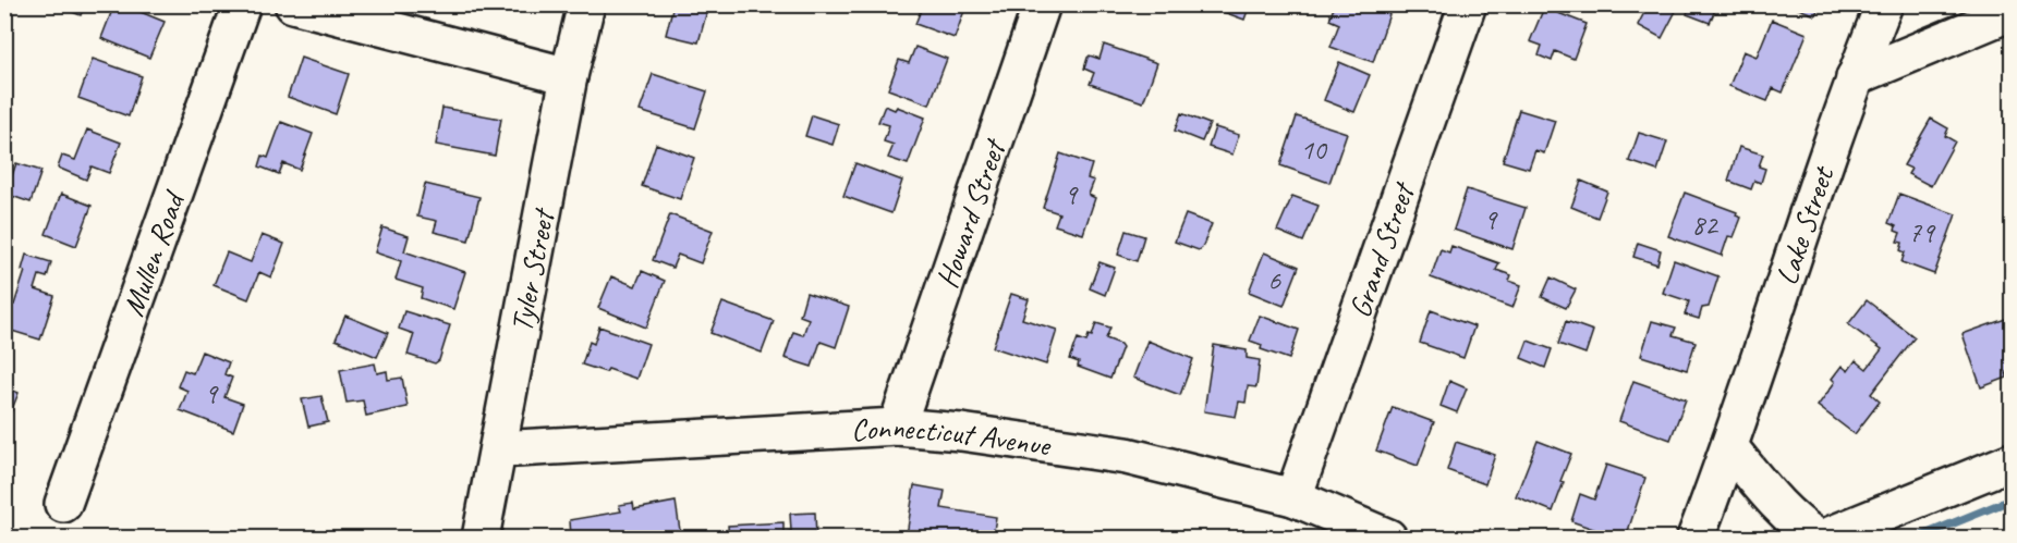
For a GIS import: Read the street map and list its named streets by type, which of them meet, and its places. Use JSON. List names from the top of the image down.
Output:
{
  "streets": {
    "street": [
      "Howard Street",
      "Lake Street",
      "Grand Street",
      "Mullen Road",
      "Tyler Street",
      "Connecticut Avenue"
    ]
  },
  "crossings": [
    ["Howard Street", "Connecticut Avenue"],
    ["Grand Street", "Connecticut Avenue"],
    ["Tyler Street", "Connecticut Avenue"]
  ],
  "house_numbers": [
    "10",
    "9",
    "9",
    "82",
    "79",
    "6",
    "9"
  ]
}
